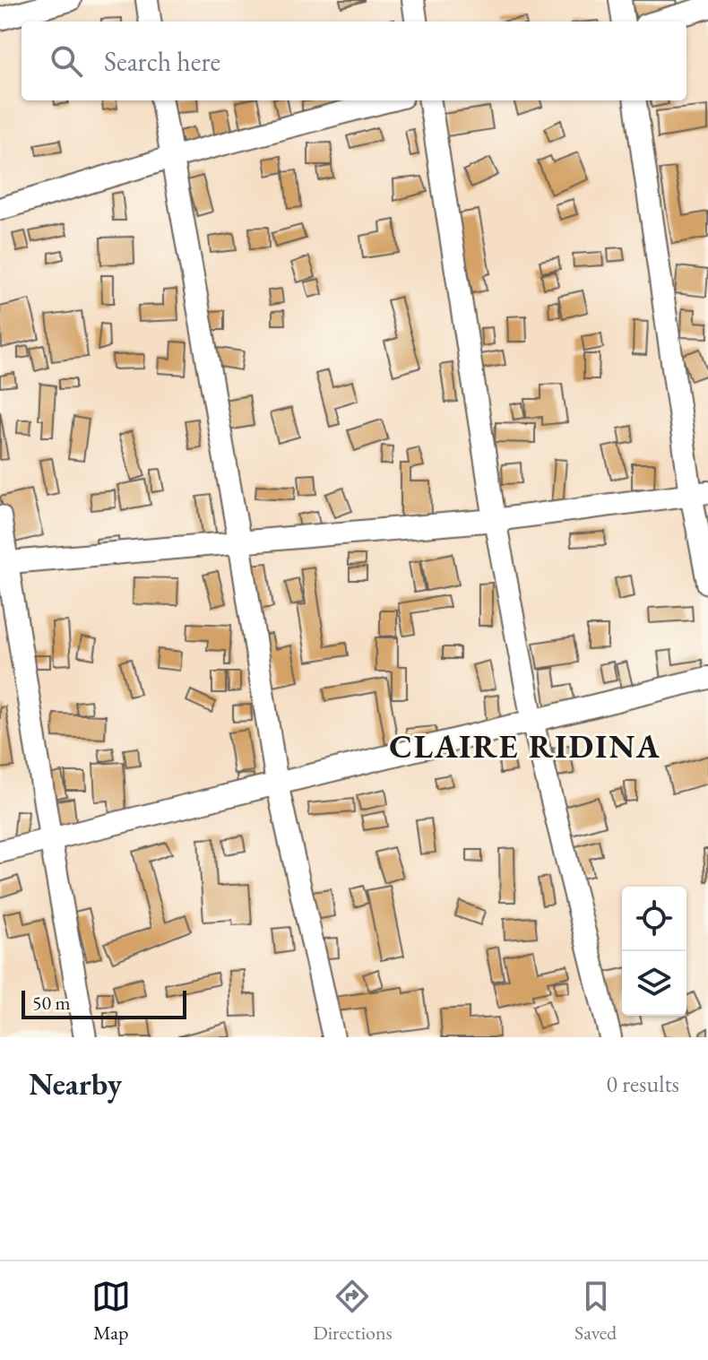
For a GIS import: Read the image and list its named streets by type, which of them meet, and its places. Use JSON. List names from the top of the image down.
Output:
{
  "districts": ["CLAIRE RIDINA"],
  "scale_bar": "50 m",
  "page": {
    "search": "Search here",
    "scale": "50 m",
    "heading": ["Nearby", "0 results"],
    "nav": ["Map", "Directions", "Saved"]
  }
}
